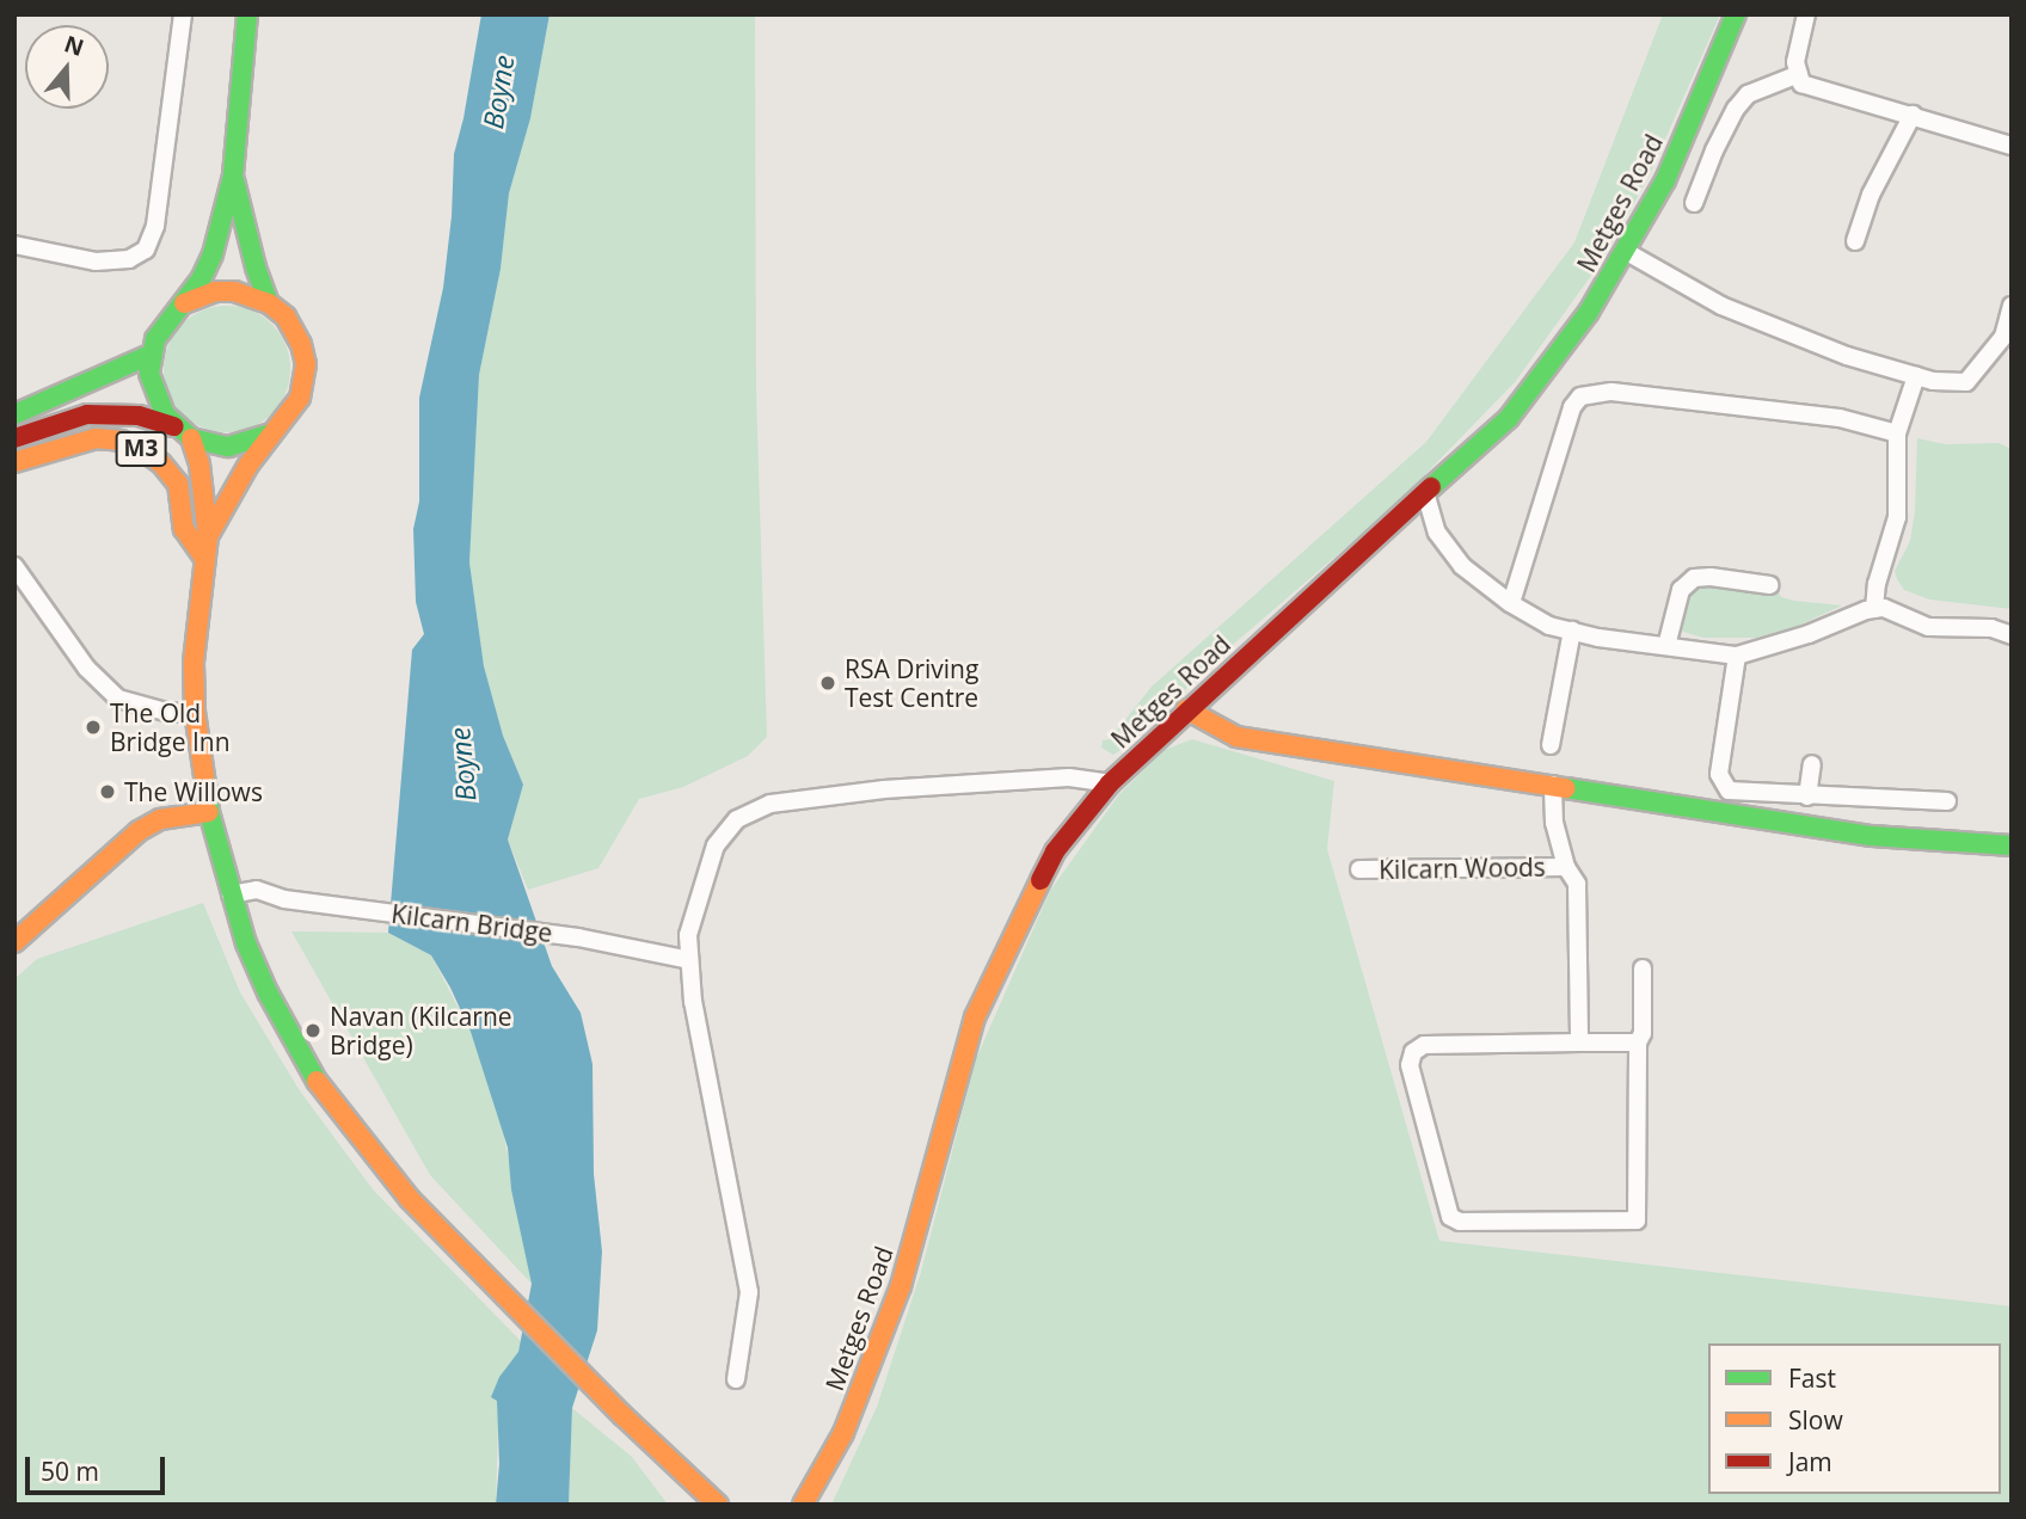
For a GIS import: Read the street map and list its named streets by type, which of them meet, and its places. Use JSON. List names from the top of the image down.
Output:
{
  "streets": {
    "main road": ["Metges Road", "M3"],
    "street": ["Kilcarn Woods", "Kilcarn Bridge"]
  },
  "water": ["Boyne"],
  "places": [
    "RSA Driving Test Centre",
    "The Old Bridge Inn",
    "The Willows",
    "Navan (Kilcarne Bridge)"
  ],
  "legend": ["Fast", "Slow", "Jam"],
  "scale_bar": "50 m",
  "north": "top"
}
